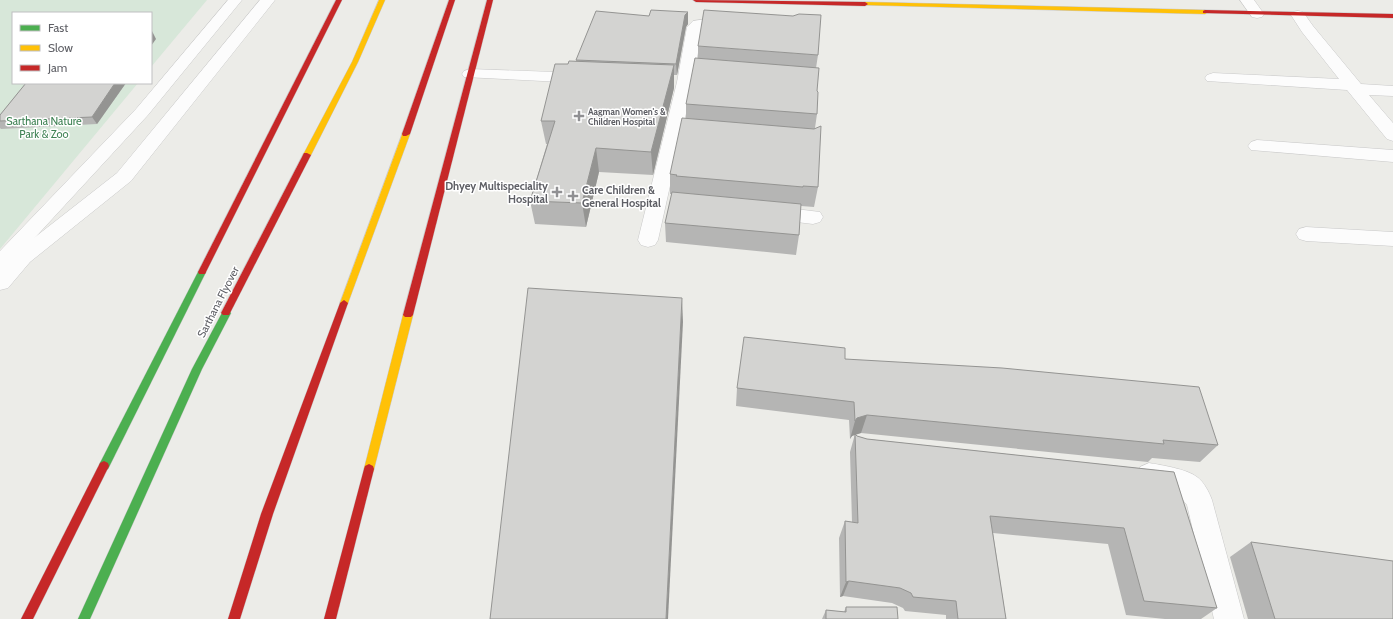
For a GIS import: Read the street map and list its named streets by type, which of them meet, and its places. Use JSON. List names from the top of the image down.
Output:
{
  "streets": {
    "street": ["Sarthana Flyover"]
  },
  "parks": ["Sarthana Nature Park & Zoo"],
  "places": {
    "health": ["Aagman Women's & Children Hospital", "Dhyey Multispeciality Hospital", "Care Children & General Hospital"]
  },
  "legend": ["Fast", "Slow", "Jam"]
}
